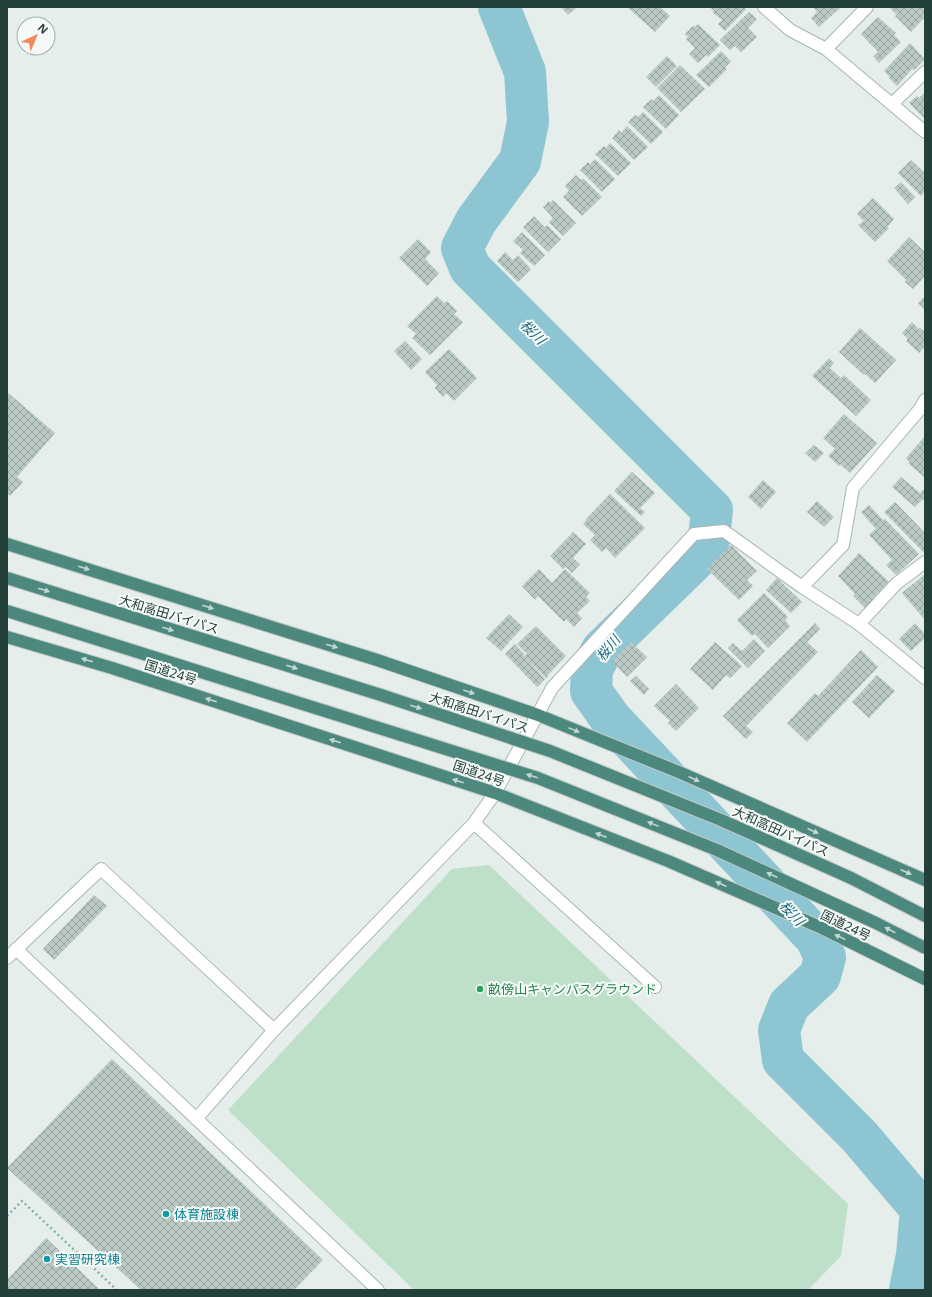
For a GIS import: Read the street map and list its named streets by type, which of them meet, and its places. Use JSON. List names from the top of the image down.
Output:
{
  "streets": {
    "highway": ["大和高田バイパス", "国道24号"]
  },
  "water": ["桜川"],
  "places": ["畝傍山キャンパスグラウンド", "体育施設棟", "実習研究棟"],
  "north": "top right"
}
